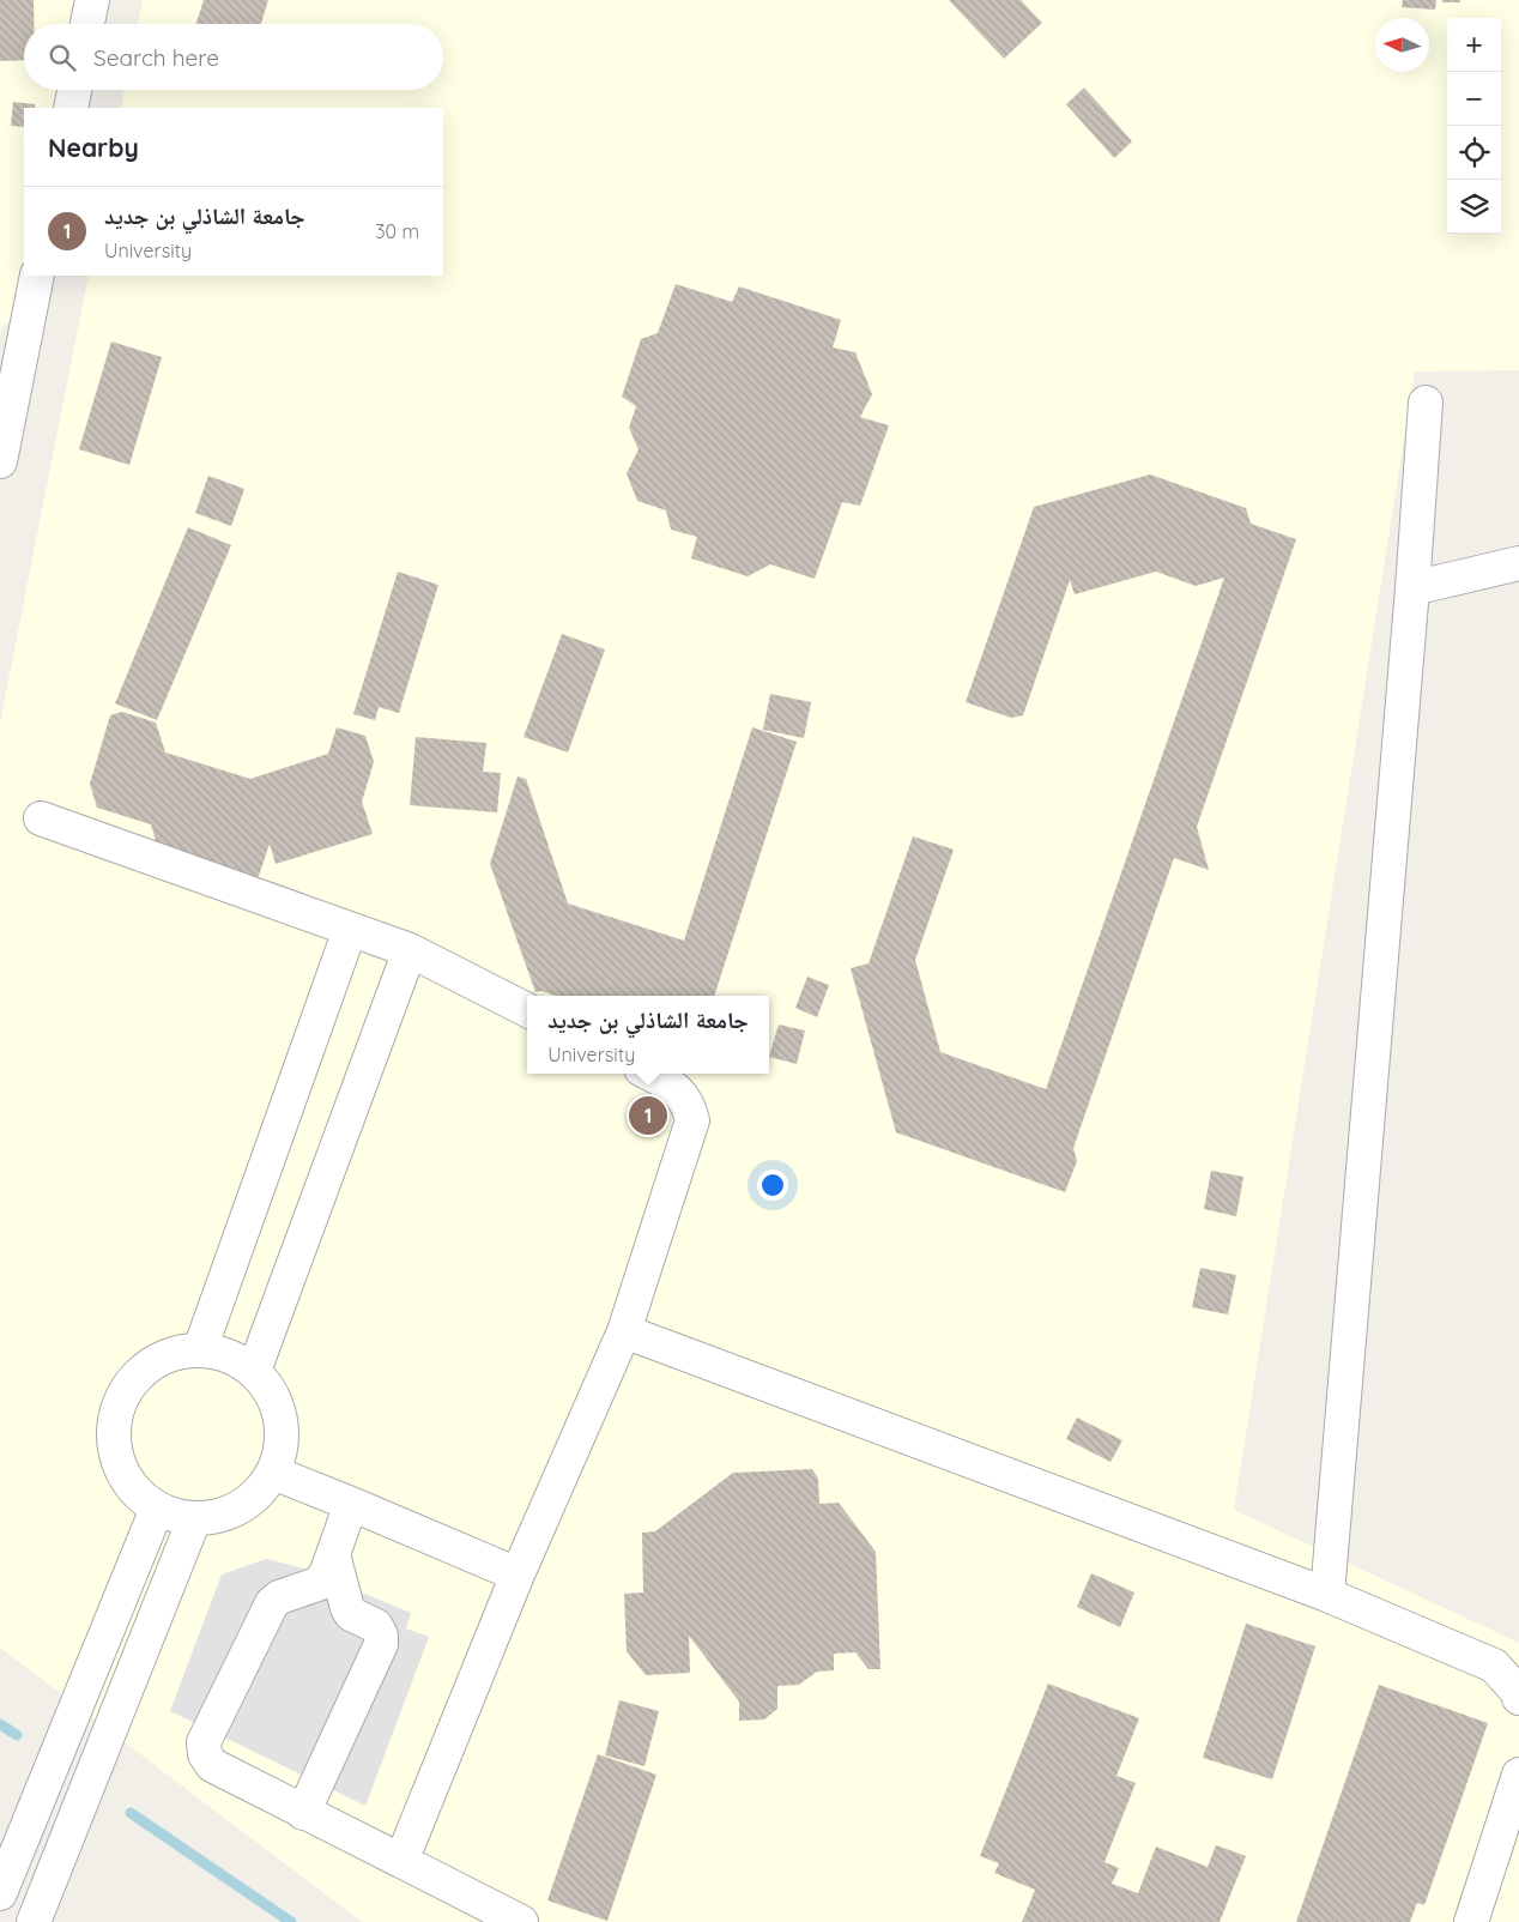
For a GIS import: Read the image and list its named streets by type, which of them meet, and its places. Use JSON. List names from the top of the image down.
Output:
{
  "north": "left",
  "page": {
    "map_buttons": ["+", "−"],
    "search": "Search here",
    "heading": "Nearby",
    "list": [
      {
        "mark": "1",
        "name": "جامعة الشاذلي بن جديد",
        "note": "University",
        "value": "30 m"
      }
    ],
    "popup": ["جامعة الشاذلي بن جديد", "University"],
    "pins": "1"
  }
}
